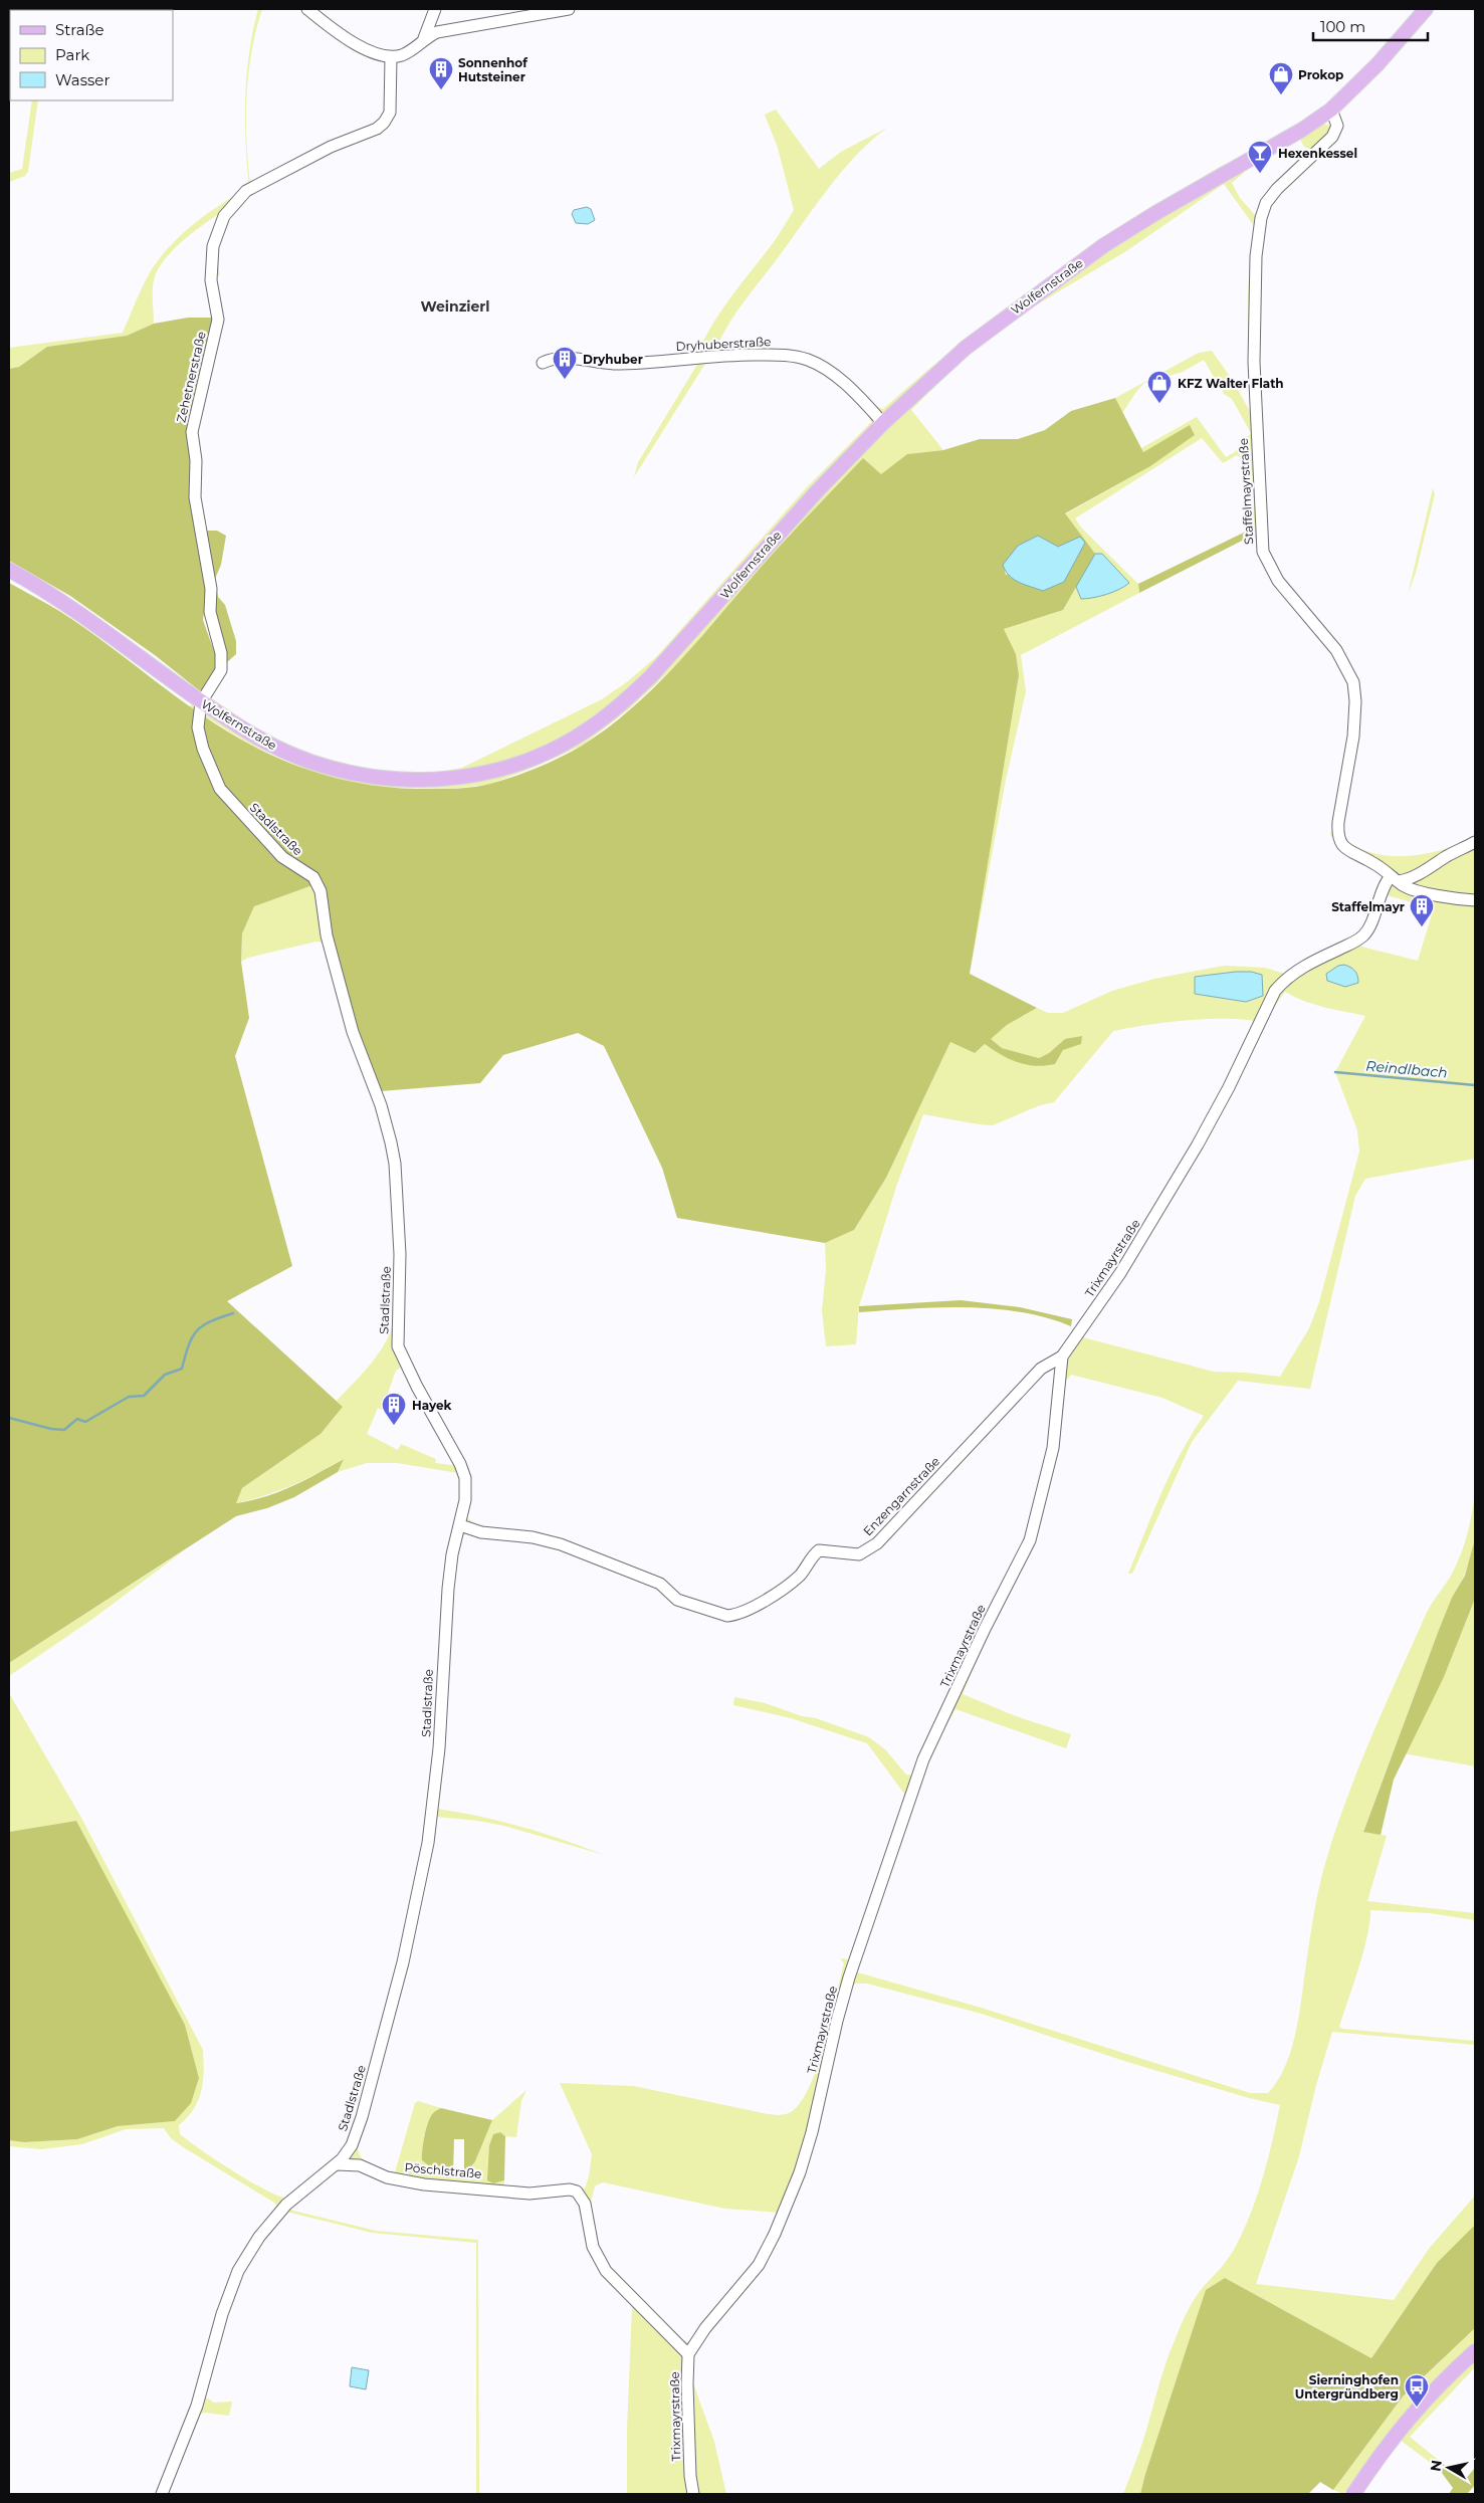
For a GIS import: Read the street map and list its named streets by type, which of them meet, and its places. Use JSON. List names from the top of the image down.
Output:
{
  "streets": {
    "main road": ["Wolfernstraße"],
    "street": [
      "Dryhuberstraße",
      "Zehetnerstraße",
      "Staffelmayrstraße",
      "Stadlstraße",
      "Trixmayrstraße",
      "Enzengarnstraße",
      "Pöschlstraße"
    ]
  },
  "crossings": [
    ["Wolfernstraße", "Dryhuberstraße"],
    ["Wolfernstraße", "Zehetnerstraße"],
    ["Wolfernstraße", "Staffelmayrstraße"],
    ["Wolfernstraße", "Stadlstraße"],
    ["Zehetnerstraße", "Stadlstraße"],
    ["Staffelmayrstraße", "Trixmayrstraße"],
    ["Stadlstraße", "Enzengarnstraße"],
    ["Stadlstraße", "Pöschlstraße"],
    ["Trixmayrstraße", "Enzengarnstraße"],
    ["Trixmayrstraße", "Pöschlstraße"]
  ],
  "districts": ["Weinzierl"],
  "water": ["Reindlbach"],
  "places": {
    "building": [
      "Sonnenhof Hutsteiner",
      "Dryhuber",
      "Staffelmayr",
      "Hayek"
    ],
    "shop": ["Prokop", "KFZ Walter Flath"],
    "bar": ["Hexenkessel"],
    "bus stop": ["Sierninghofen Untergründberg"]
  },
  "legend": ["Straße", "Park", "Wasser"],
  "scale_bar": "100 m",
  "north": "left"
}
